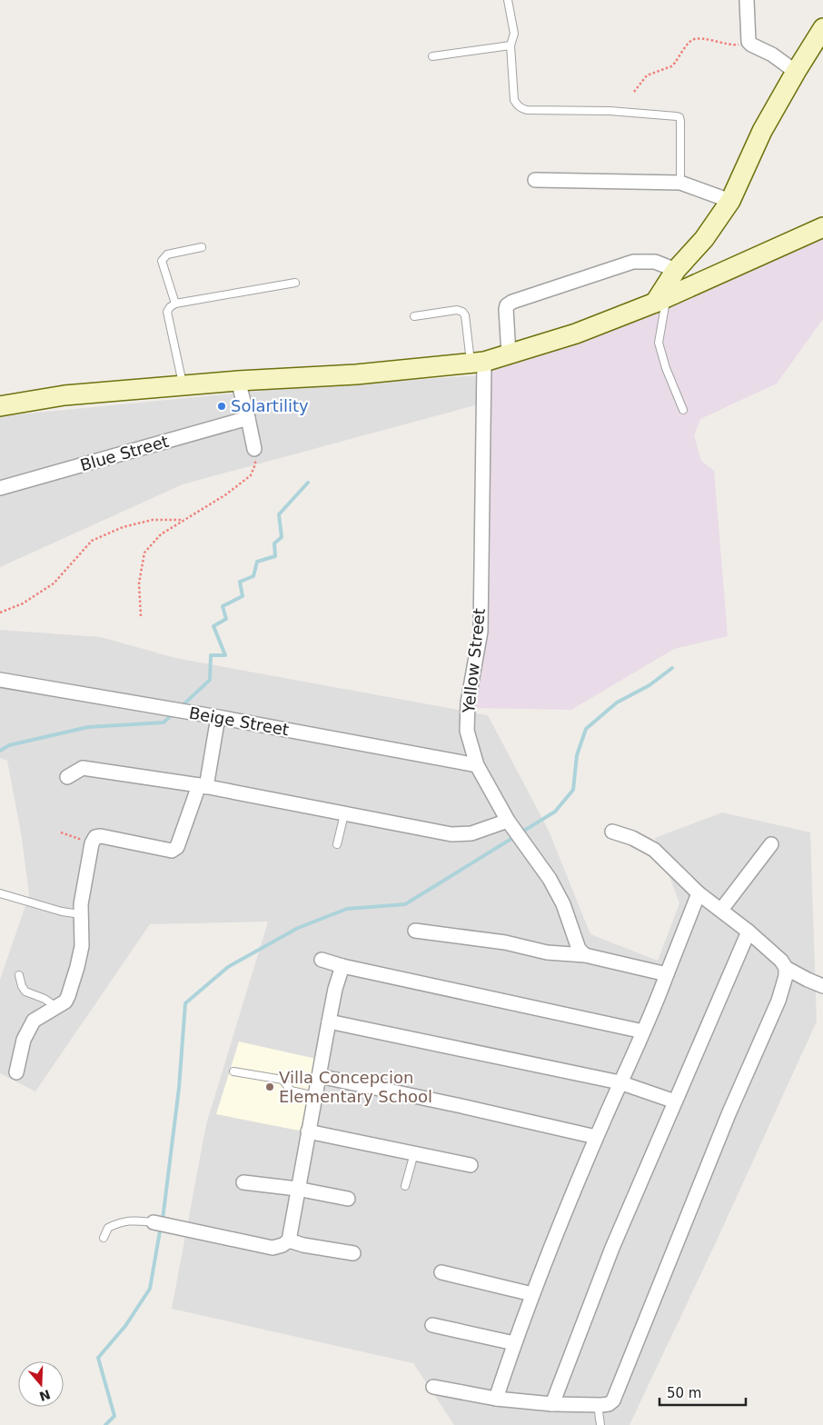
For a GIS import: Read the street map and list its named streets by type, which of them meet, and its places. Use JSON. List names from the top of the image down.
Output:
{
  "streets": {
    "street": ["Blue Street", "Yellow Street", "Beige Street"]
  },
  "crossings": [
    ["Yellow Street", "Beige Street"]
  ],
  "places": ["Solartility", "Villa Concepcion Elementary School"],
  "scale_bar": "50 m",
  "north": "bottom"
}
